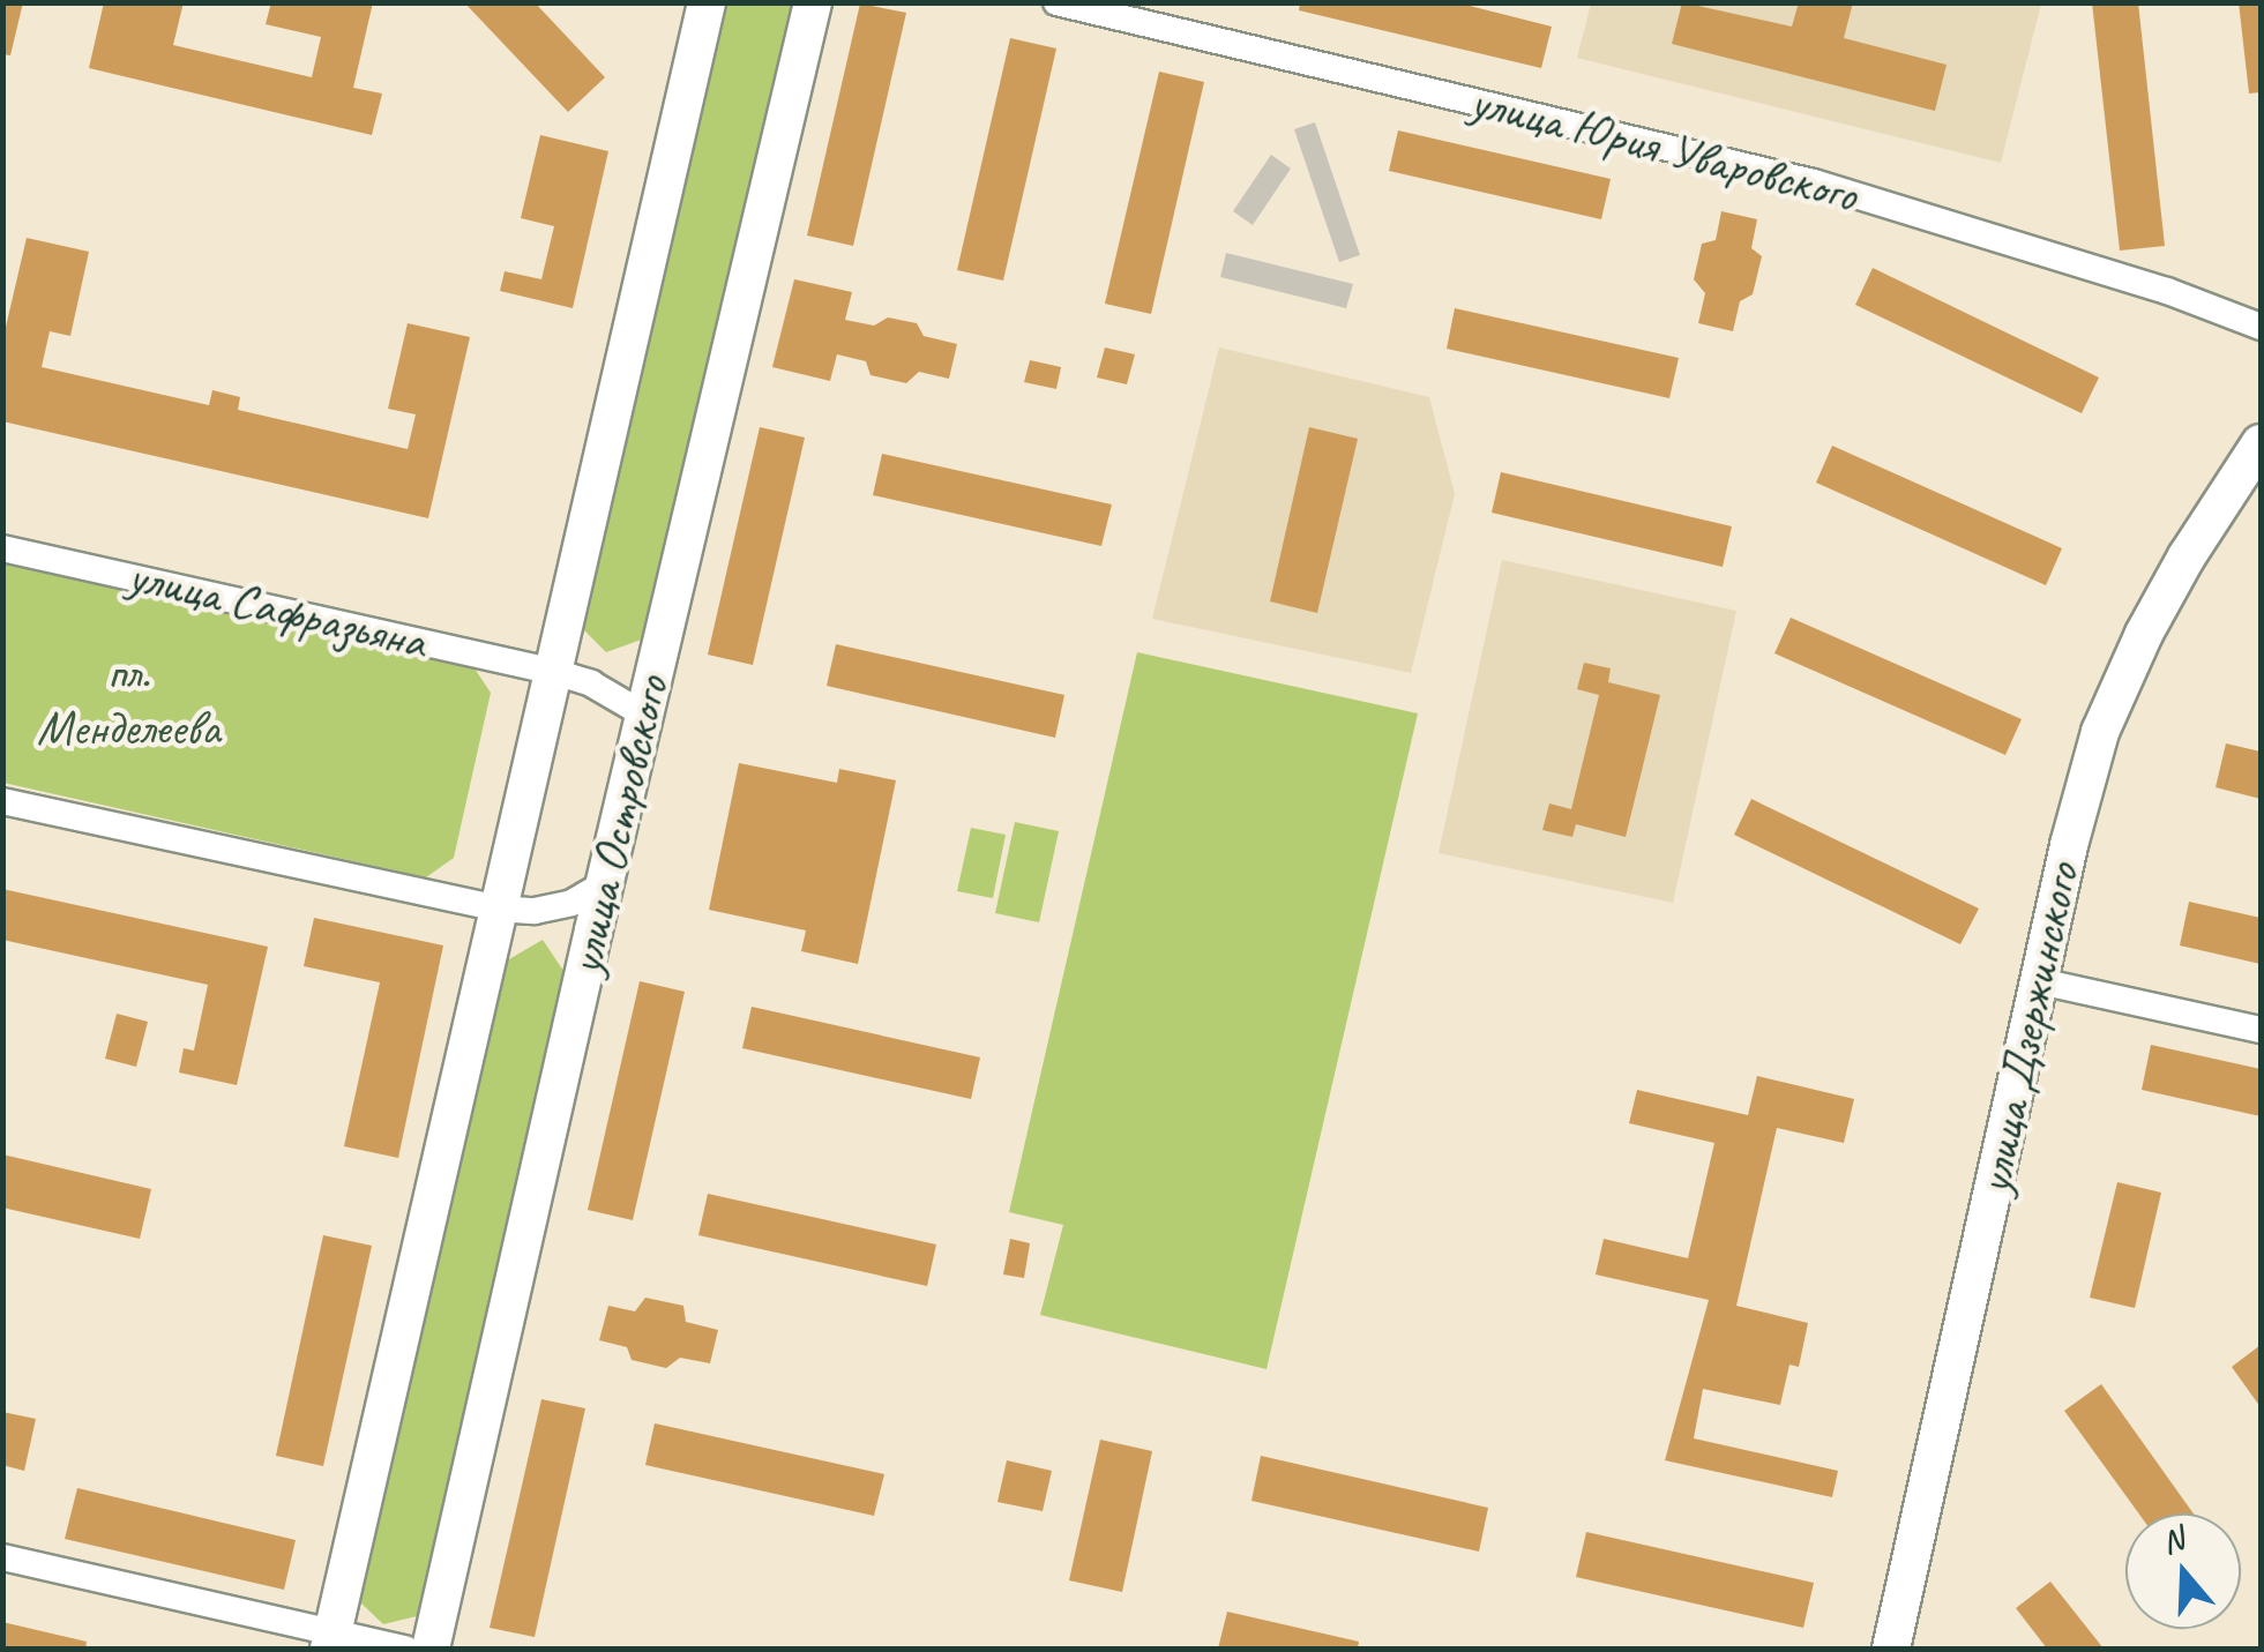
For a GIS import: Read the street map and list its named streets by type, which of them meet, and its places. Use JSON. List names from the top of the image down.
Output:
{
  "streets": {
    "main road": ["улица Островского", "улица Дзержинского"],
    "street": ["улица Юрия Уваровского", "улица Сафразьяна"]
  },
  "crossings": [
    ["улица Сафразьяна", "улица Островского"]
  ],
  "parks": ["пл. Менделеева"],
  "north": "top"
}
